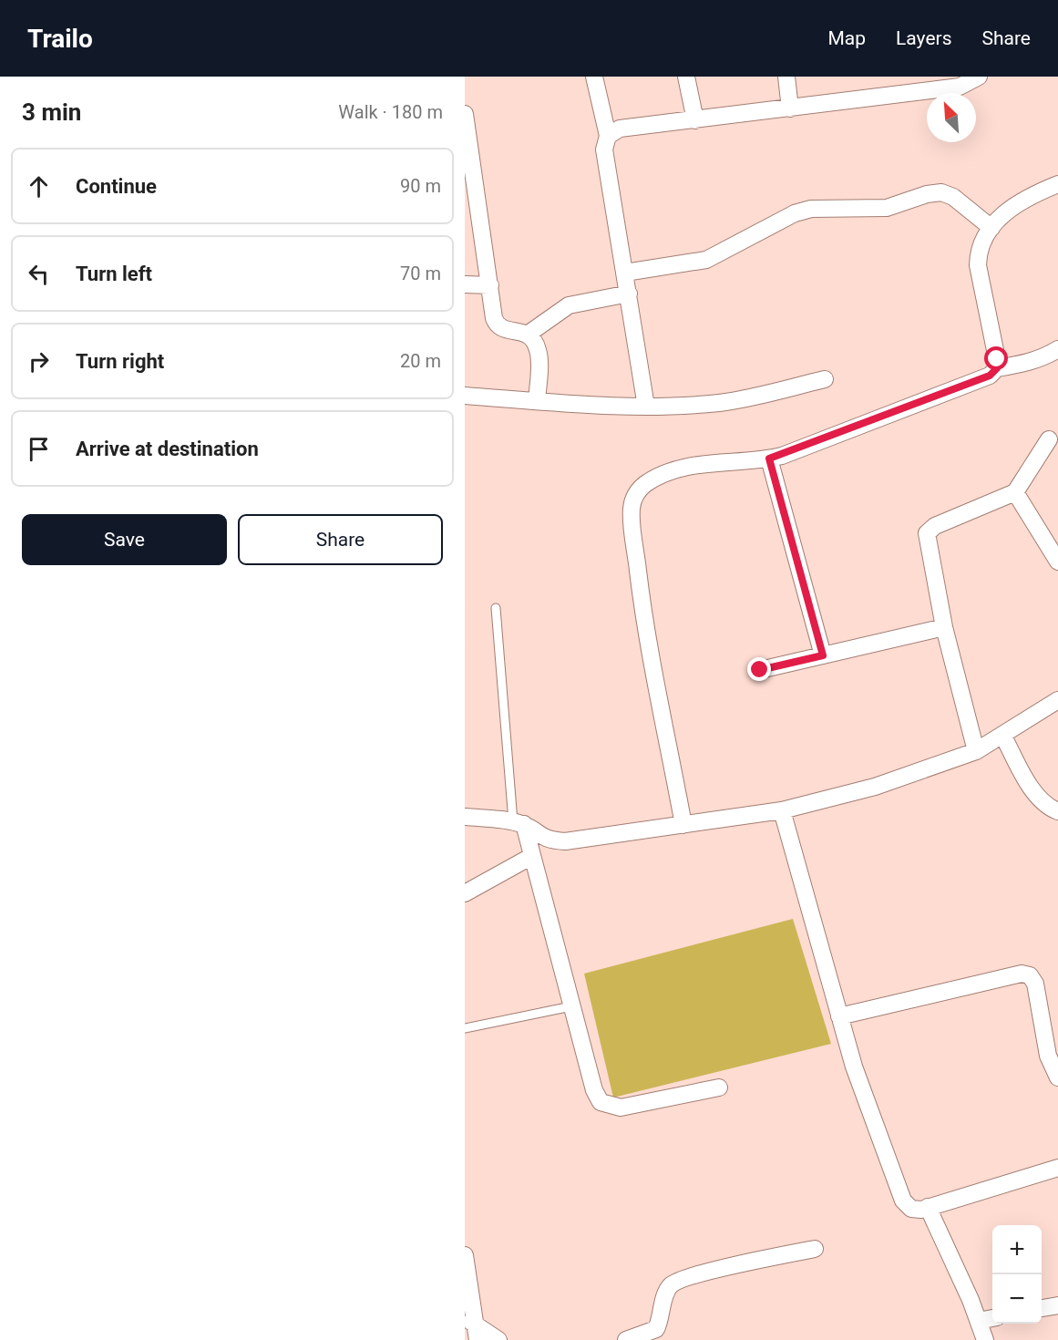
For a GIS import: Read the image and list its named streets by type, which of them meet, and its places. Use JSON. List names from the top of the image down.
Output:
{
  "north": "top left",
  "page": {
    "header": "Trailo",
    "nav": ["Map", "Layers", "Share"],
    "heading": ["3 min", "Walk · 180 m"],
    "list": [
      ["Continue", "90 m"],
      ["Turn left", "70 m"],
      ["Turn right", "20 m"],
      "Arrive at destination"
    ],
    "buttons": ["Save", "Share"],
    "map_buttons": ["+", "−"]
  }
}
